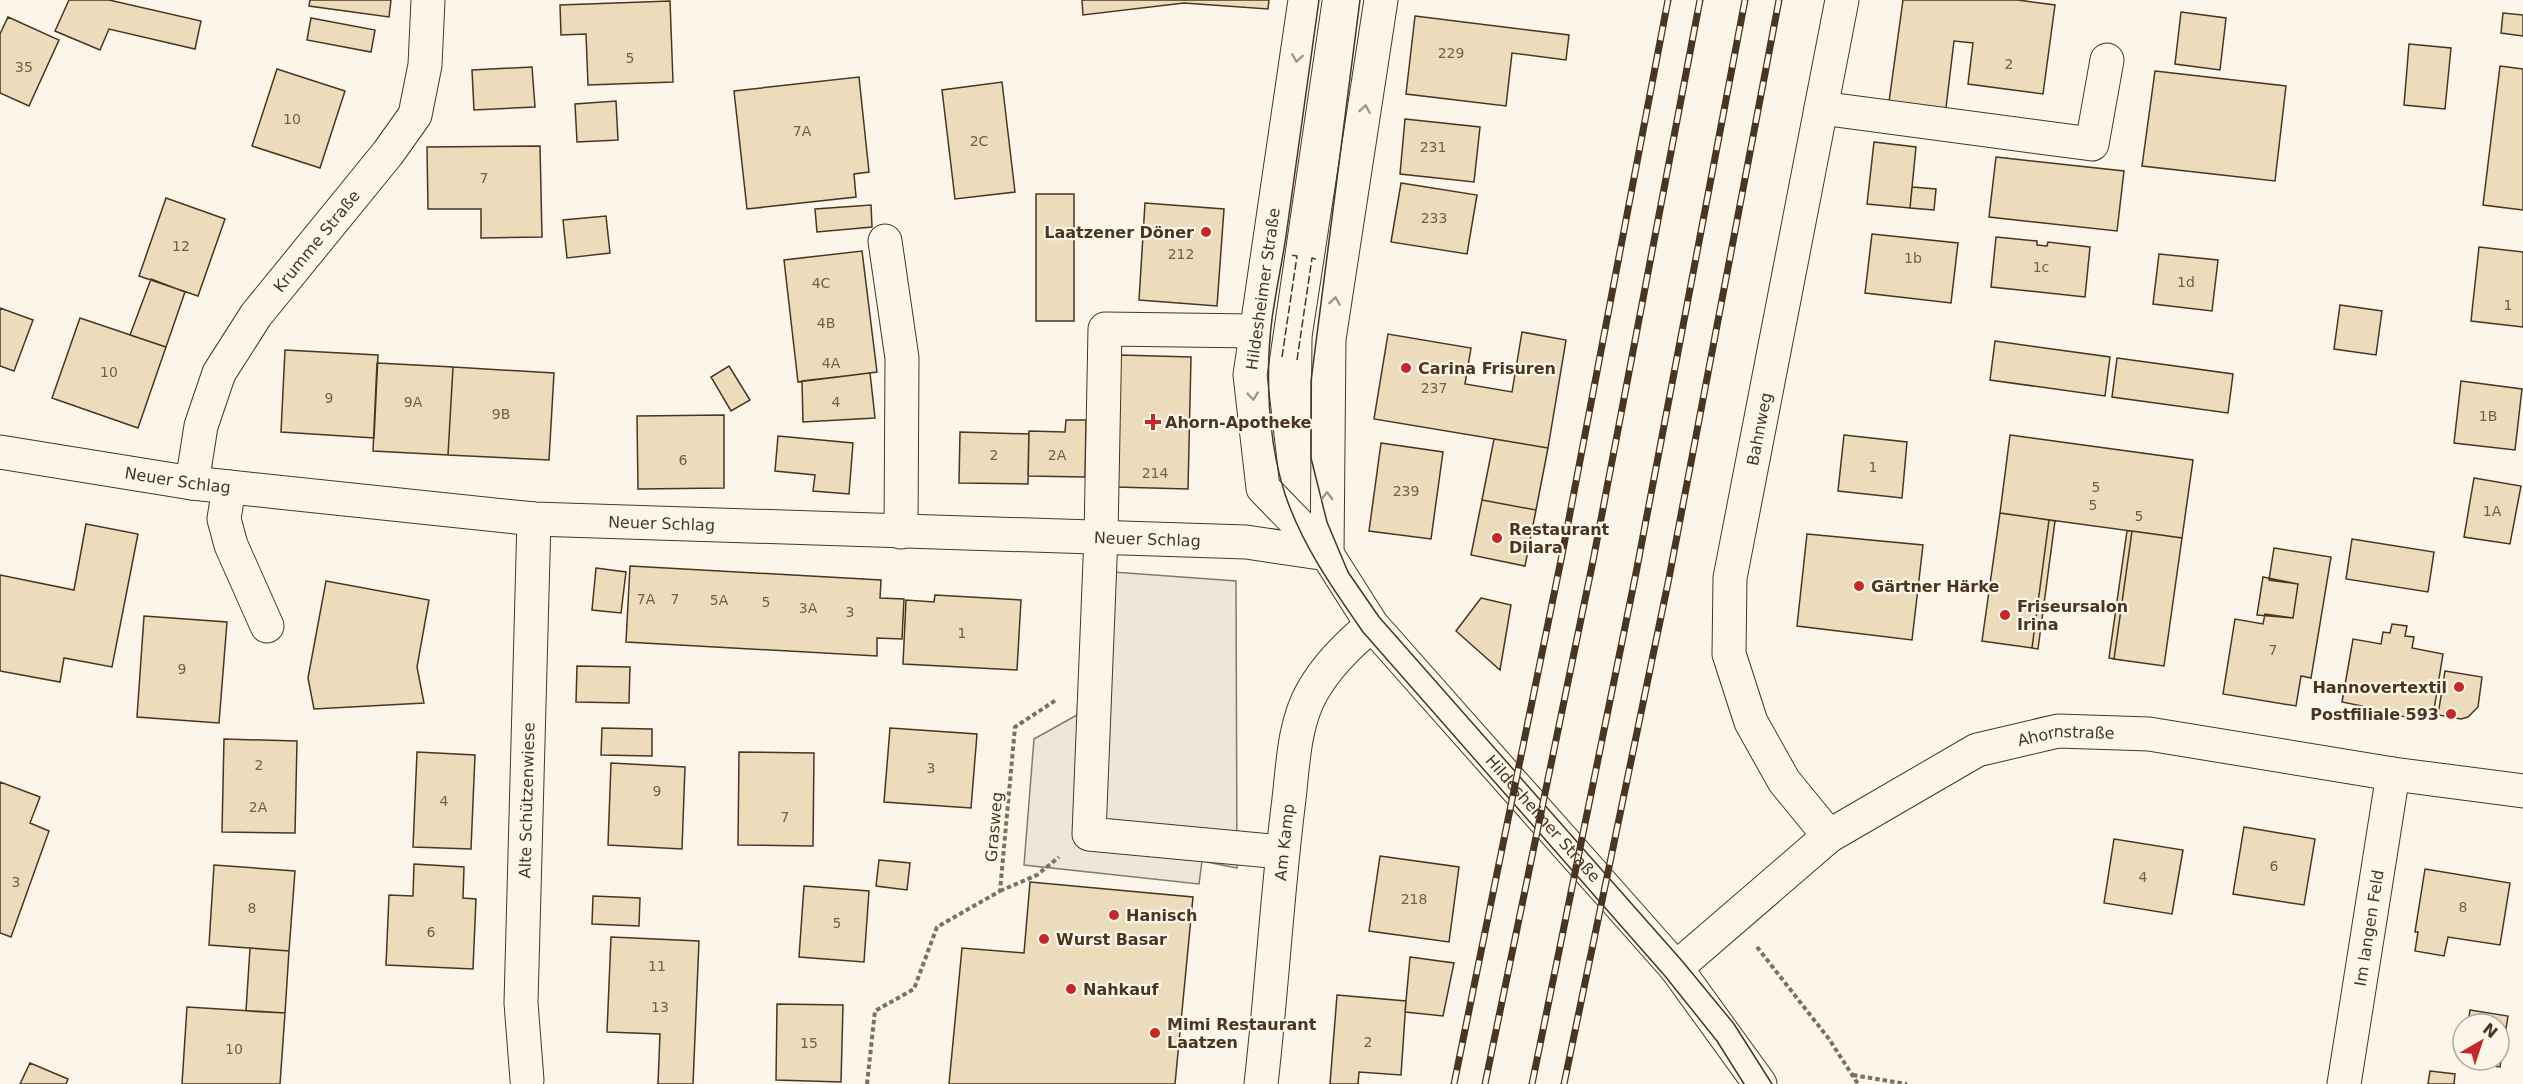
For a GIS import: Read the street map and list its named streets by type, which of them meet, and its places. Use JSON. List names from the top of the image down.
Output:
{
  "streets": {
    "street": [
      "Krumme Straße",
      "Hildesheimer Straße",
      "Bahnweg",
      "Neuer Schlag",
      "Ahornstraße",
      "Alte Schützenwiese",
      "Am Kamp",
      "Im langen Feld"
    ],
    "path": ["Grasweg"]
  },
  "crossings": [
    ["Krumme Straße", "Neuer Schlag"],
    ["Hildesheimer Straße", "Neuer Schlag"],
    ["Hildesheimer Straße", "Ahornstraße"],
    ["Hildesheimer Straße", "Am Kamp"],
    ["Bahnweg", "Ahornstraße"],
    ["Neuer Schlag", "Alte Schützenwiese"],
    ["Ahornstraße", "Im langen Feld"]
  ],
  "places": {
    "other": [
      "Laatzener Döner",
      "Carina Frisuren",
      "Restaurant Dilara",
      "Gärtner Härke",
      "Friseursalon Irina",
      "Hannovertextil",
      "Postfiliale 593",
      "Hanisch",
      "Wurst Basar",
      "Nahkauf",
      "Mimi Restaurant Laatzen"
    ],
    "health": ["Ahorn-Apotheke"]
  },
  "house_numbers": [
    "229",
    "5",
    "2",
    "35",
    "10",
    "7A",
    "2C",
    "231",
    "7",
    "233",
    "12",
    "212",
    "1b",
    "1c",
    "1d",
    "4C",
    "1",
    "4B",
    "4A",
    "10",
    "237",
    "9",
    "9A",
    "4",
    "9B",
    "1B",
    "2",
    "2A",
    "6",
    "1",
    "214",
    "5",
    "239",
    "5",
    "1A",
    "5",
    "7A",
    "7",
    "5A",
    "5",
    "3A",
    "3",
    "1",
    "7",
    "9",
    "2",
    "3",
    "9",
    "4",
    "2A",
    "7",
    "6",
    "4",
    "3",
    "218",
    "8",
    "8",
    "5",
    "6",
    "11",
    "13",
    "2",
    "15",
    "10"
  ],
  "north": "top right"
}
